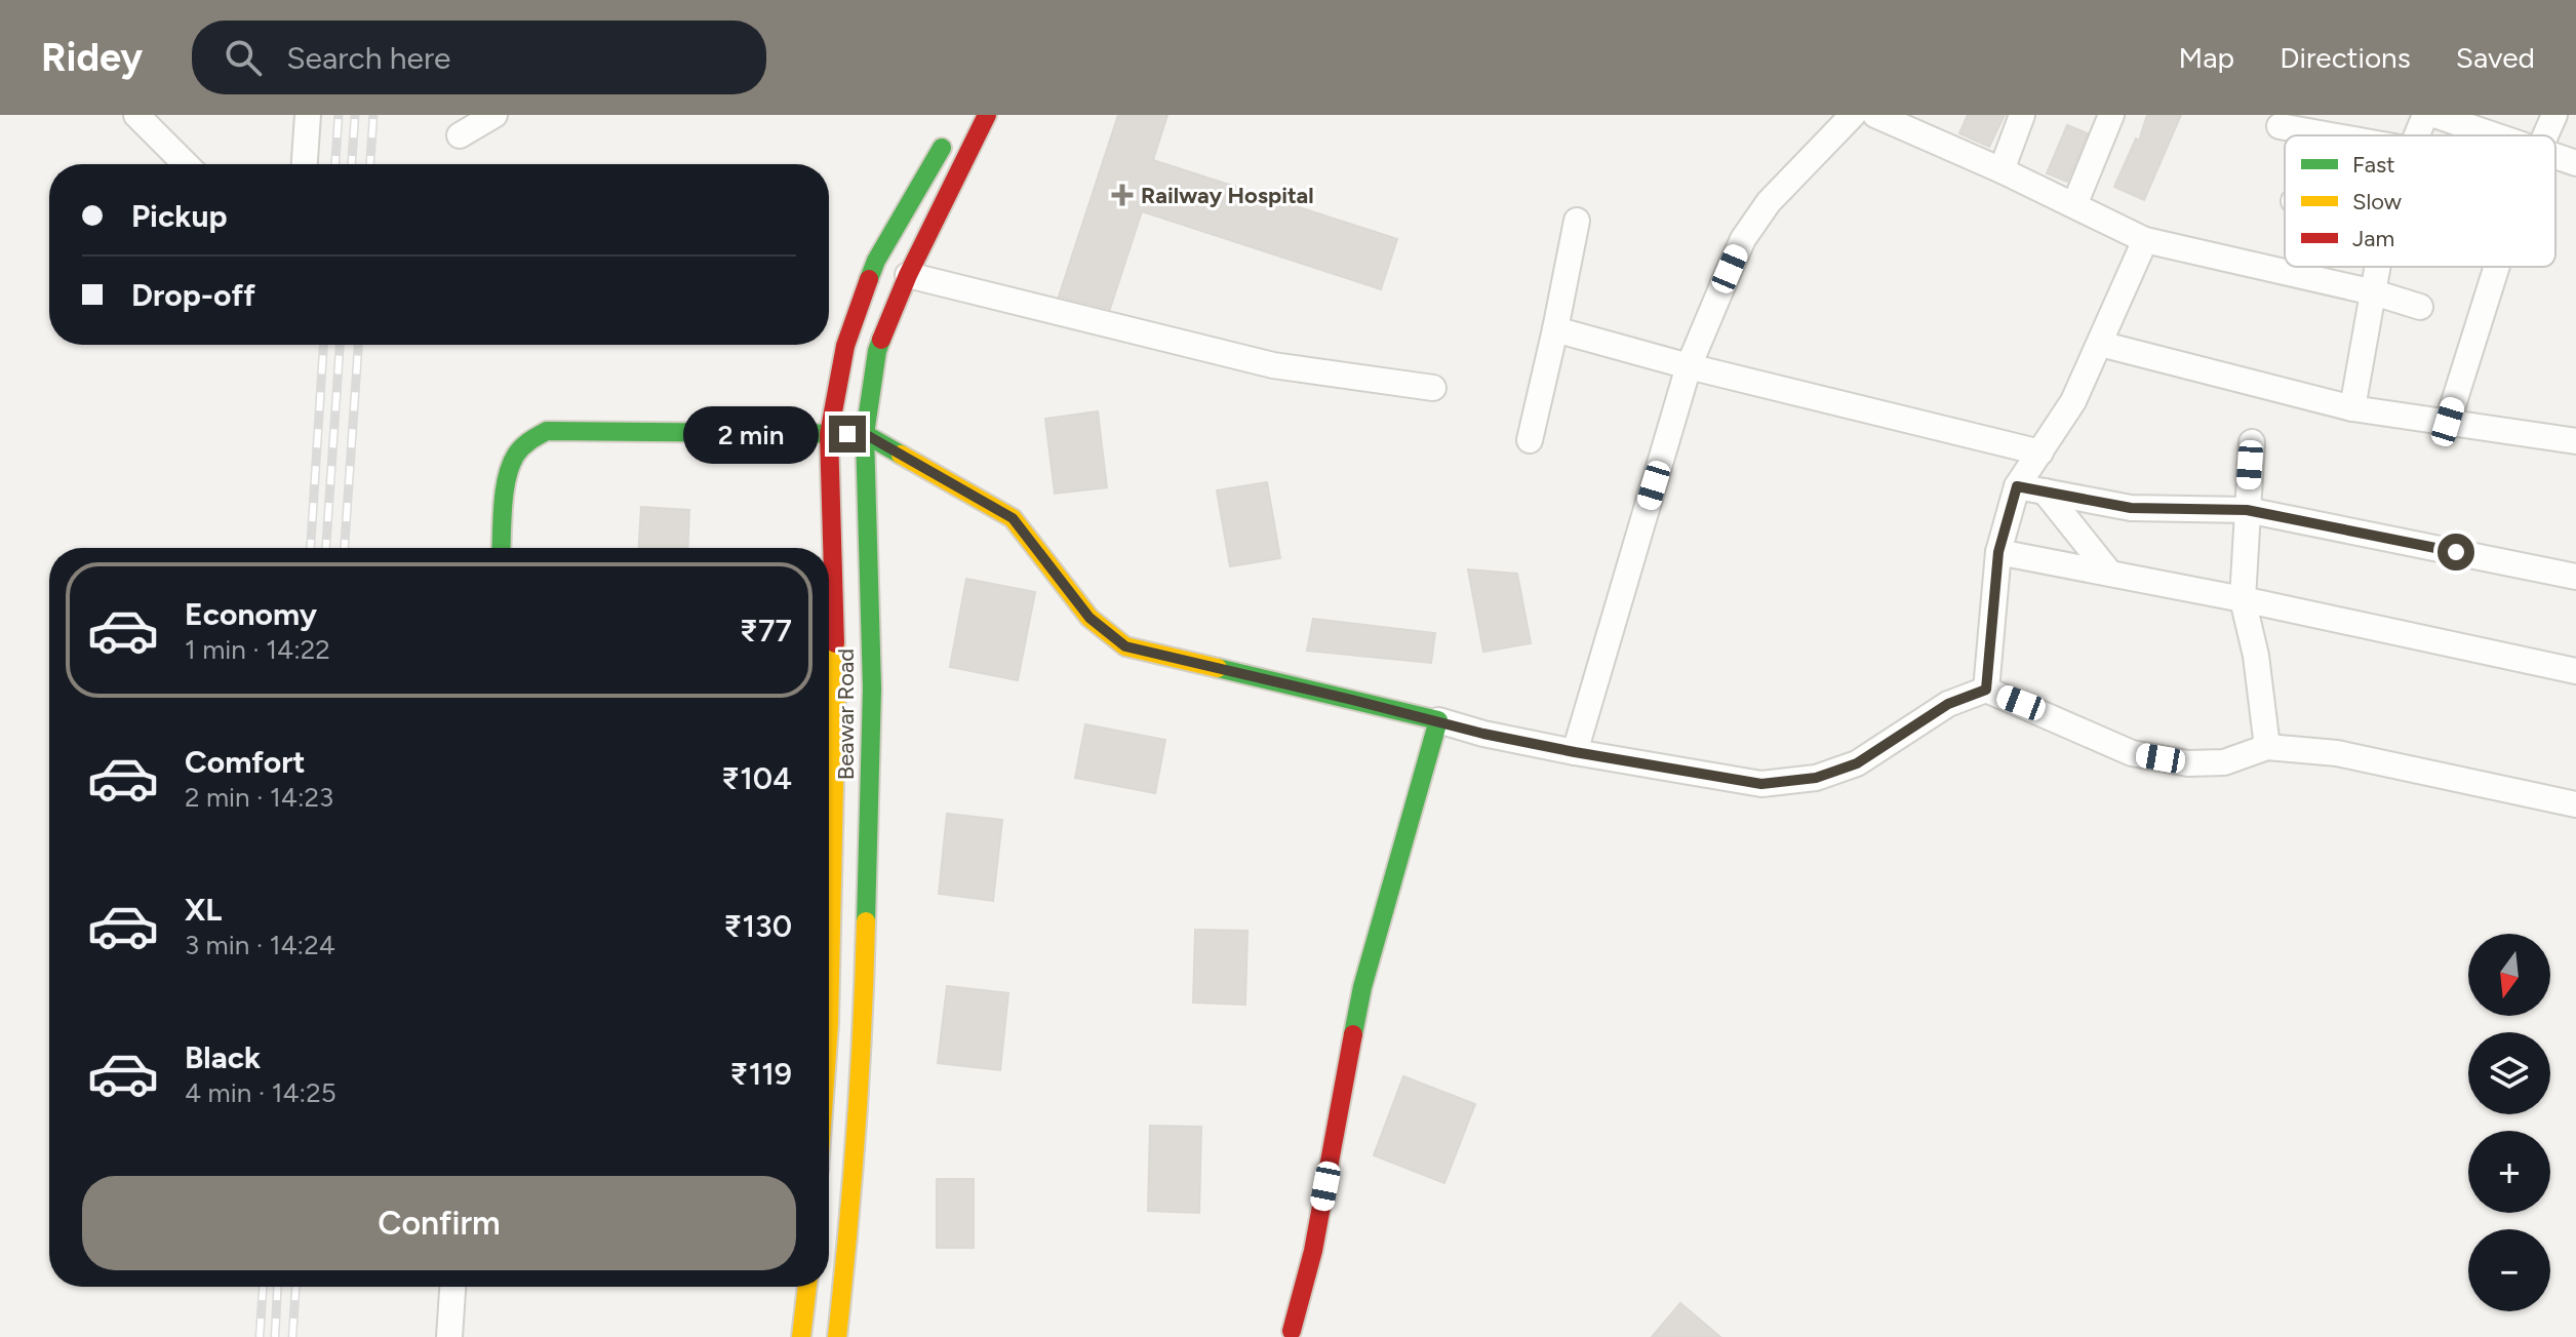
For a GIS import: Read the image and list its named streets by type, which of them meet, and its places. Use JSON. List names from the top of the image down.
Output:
{
  "streets": {
    "main road": ["Beawar Road"]
  },
  "places": {
    "health": ["Railway Hospital"]
  },
  "legend": ["Fast", "Slow", "Jam"],
  "north": "bottom",
  "page": {
    "header": "Ridey",
    "search": "Search here",
    "nav": ["Map", "Directions", "Saved"],
    "banner": ["Pickup", "Drop-off"],
    "bubble": "2 min",
    "list": [
      {
        "name": "Economy",
        "note": "1 min · 14:22",
        "value": "₹77"
      },
      {
        "name": "Comfort",
        "note": "2 min · 14:23",
        "value": "₹104"
      },
      {
        "name": "XL",
        "note": "3 min · 14:24",
        "value": "₹130"
      },
      {
        "name": "Black",
        "note": "4 min · 14:25",
        "value": "₹119"
      }
    ],
    "map_buttons": ["+", "−"],
    "buttons": "Confirm"
  }
}
